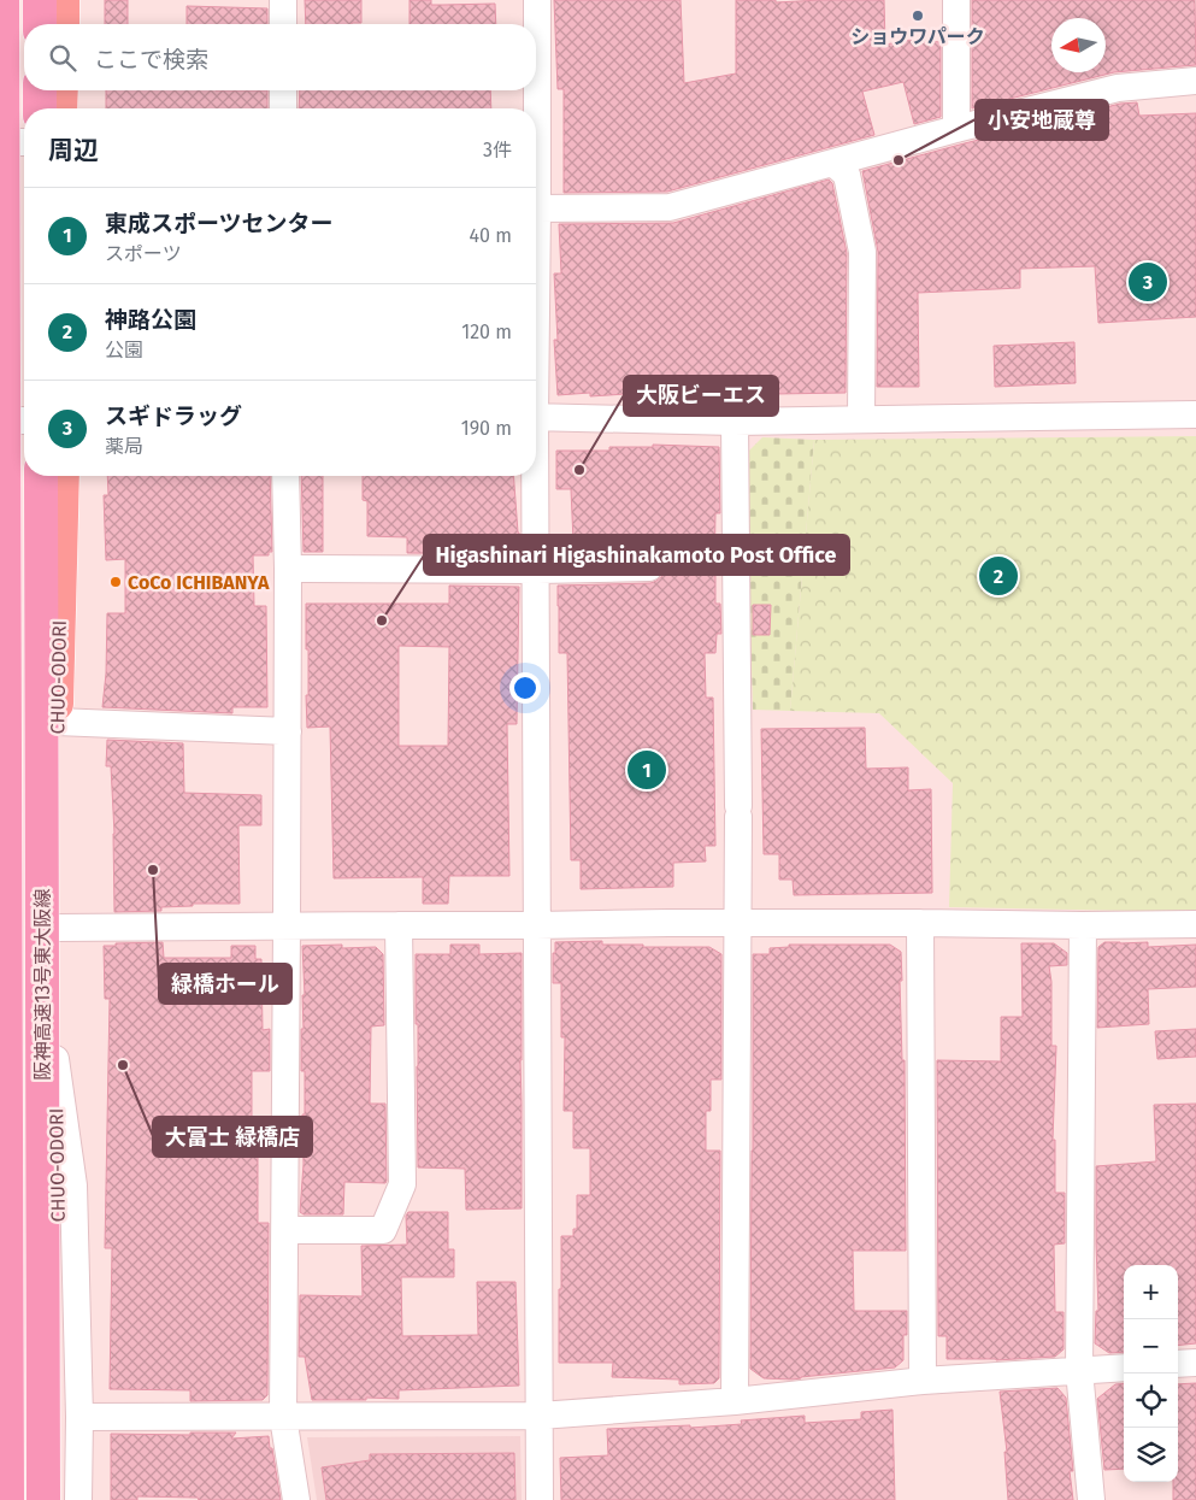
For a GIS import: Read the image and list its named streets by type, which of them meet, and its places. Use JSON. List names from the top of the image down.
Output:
{
  "streets": {
    "highway": ["阪神高速13号東大阪線"],
    "main road": ["CHUO-ODORI"]
  },
  "places": [
    "ショウワパーク",
    "小安地蔵尊",
    "大阪ビーエス",
    "CoCo ICHIBANYA",
    "Higashinari Higashinakamoto Post Office",
    "緑橋ホール",
    "大富士 緑橋店"
  ],
  "north": "left",
  "page": {
    "search": "ここで検索",
    "heading": ["周辺", "3件"],
    "list": [
      {
        "mark": "1",
        "name": "東成スポーツセンター",
        "note": "スポーツ",
        "value": "40 m"
      },
      {
        "mark": "2",
        "name": "神路公園",
        "note": "公園",
        "value": "120 m"
      },
      {
        "mark": "3",
        "name": "スギドラッグ",
        "note": "薬局",
        "value": "190 m"
      }
    ],
    "pins": ["3", "2", "1"],
    "map_buttons": ["+", "−"]
  }
}
